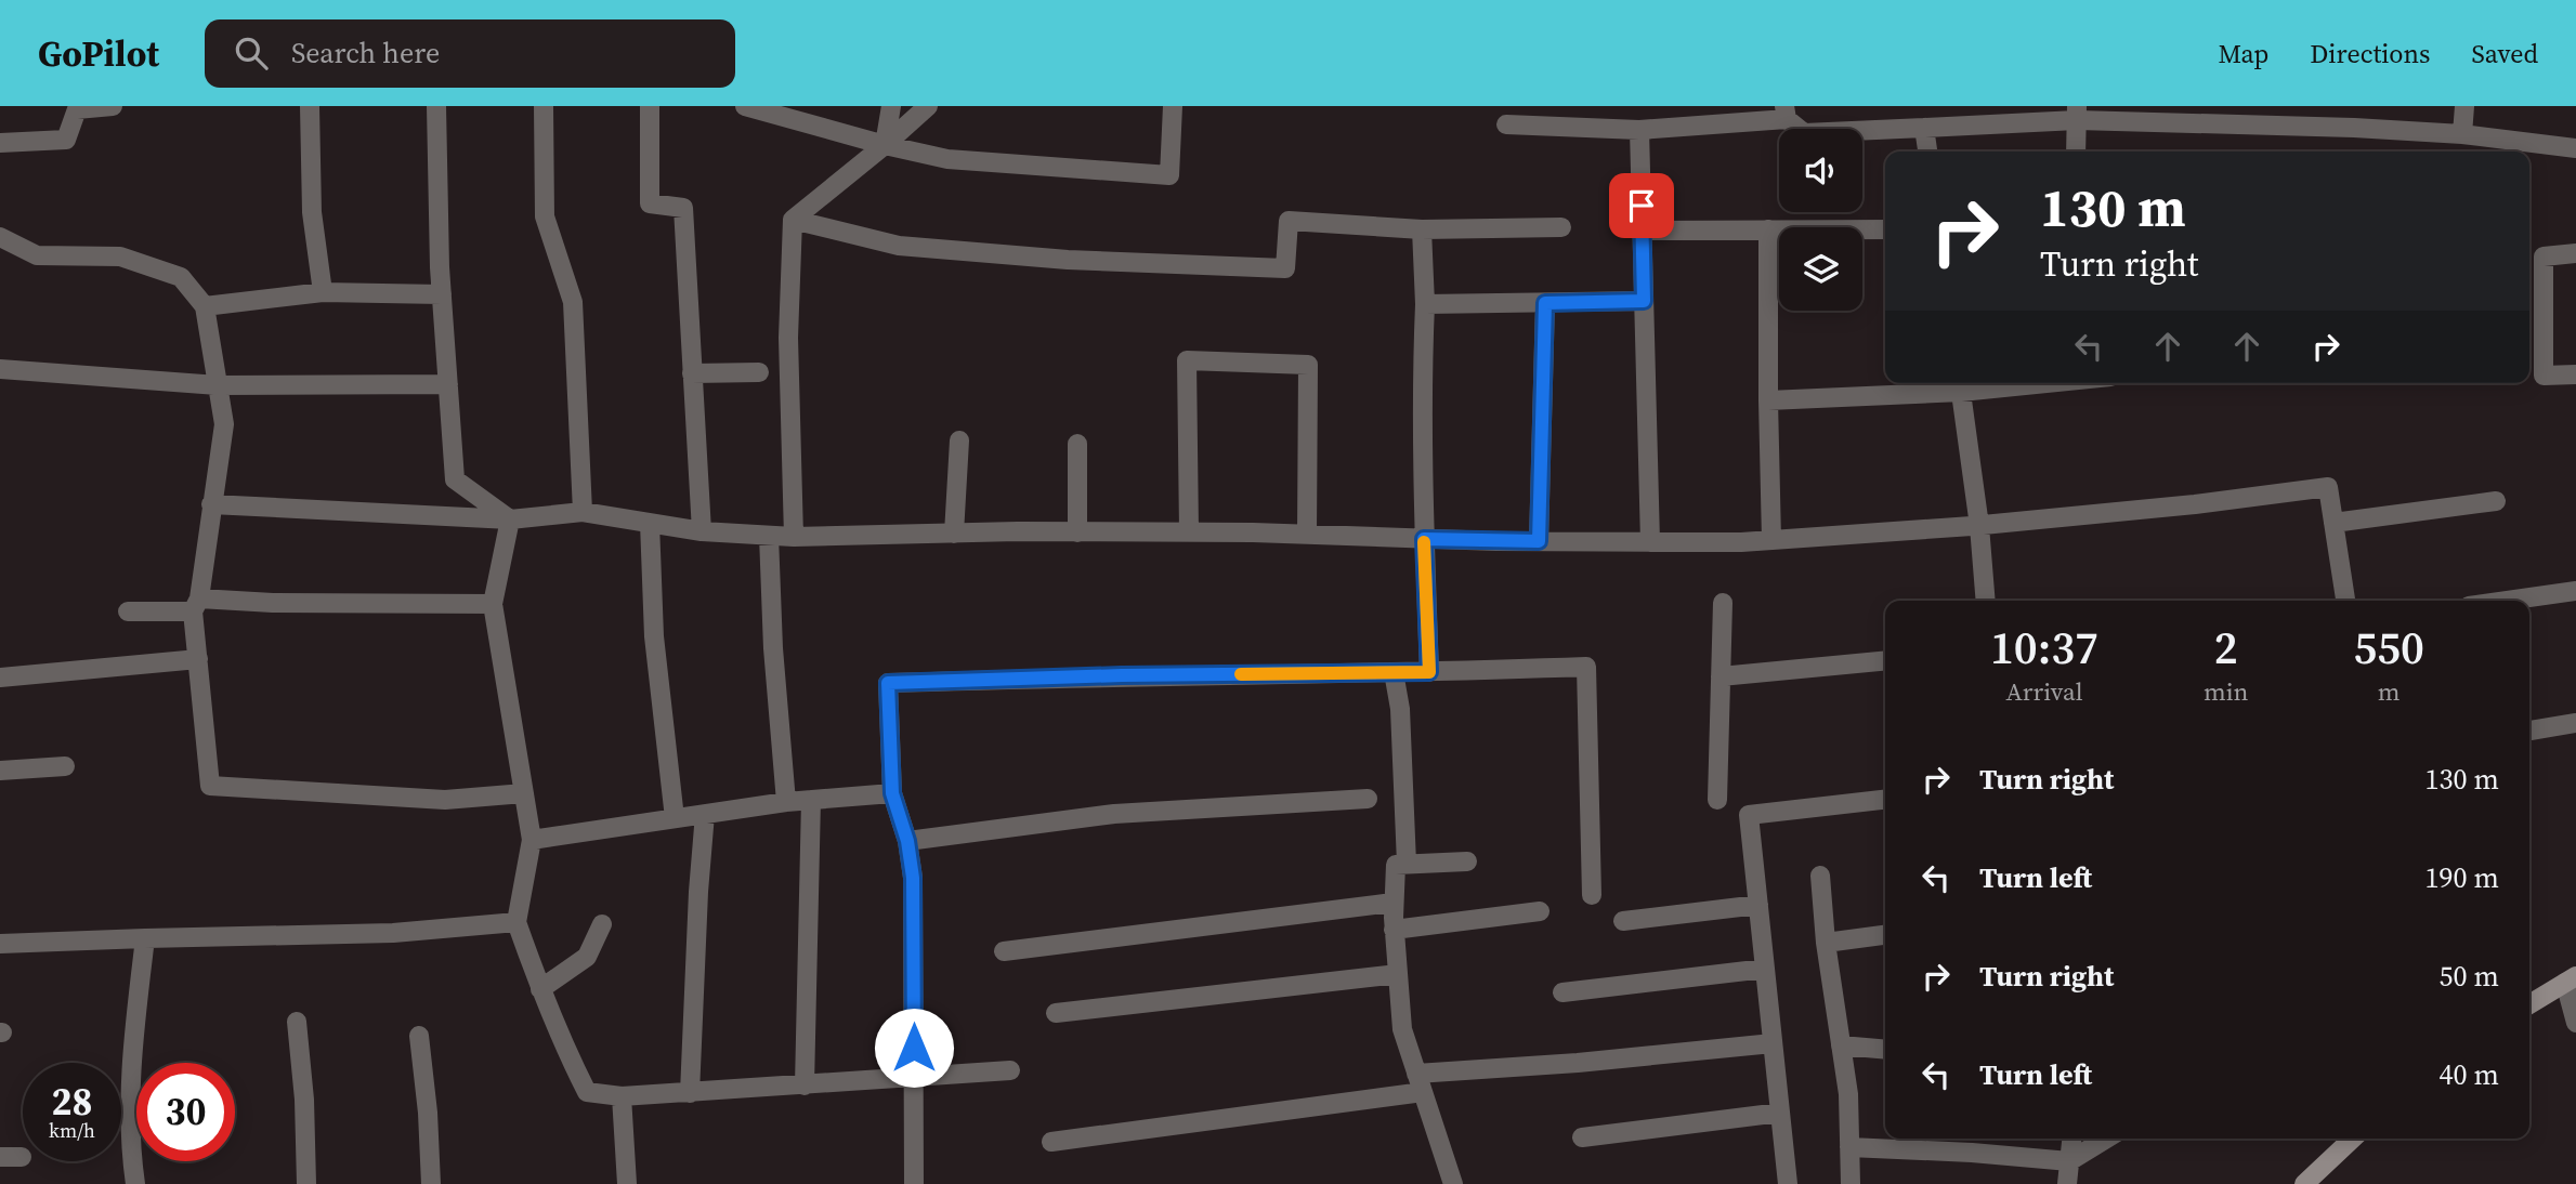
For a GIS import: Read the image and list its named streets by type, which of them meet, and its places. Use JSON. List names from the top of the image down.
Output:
{
  "page": {
    "header": "GoPilot",
    "search": "Search here",
    "nav": ["Map", "Directions", "Saved"],
    "turn": ["130 m", "Turn right"],
    "eta": [
      "10:37",
      "Arrival",
      "2",
      "min",
      "550",
      "m"
    ],
    "list": [
      {
        "name": "Turn right",
        "value": "130 m"
      },
      {
        "name": "Turn left",
        "value": "190 m"
      },
      {
        "name": "Turn right",
        "value": "50 m"
      },
      {
        "name": "Turn left",
        "value": "40 m"
      }
    ],
    "speed": "28 km/h",
    "limit": "30"
  }
}
